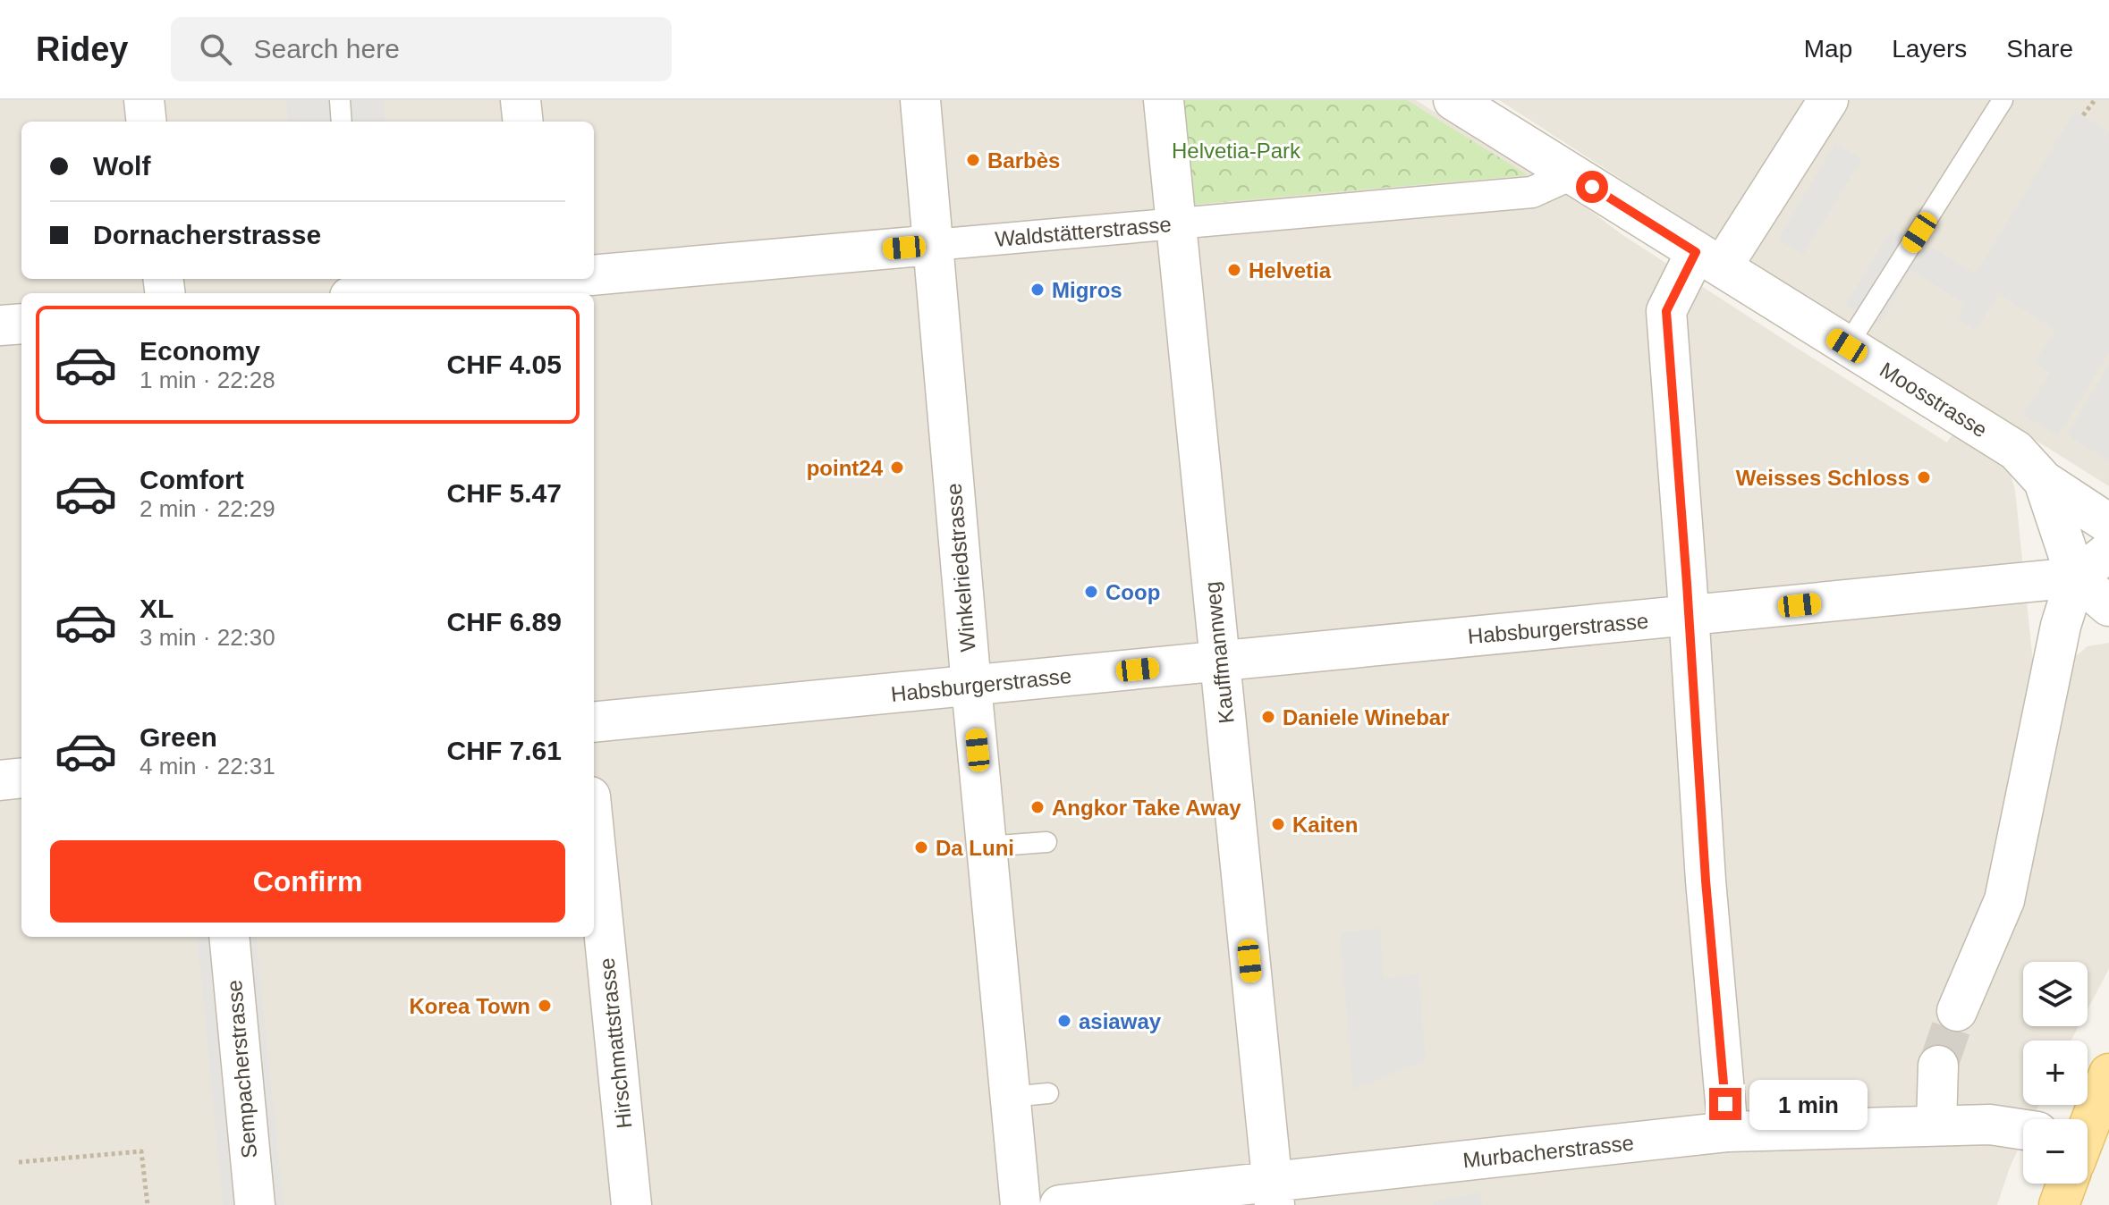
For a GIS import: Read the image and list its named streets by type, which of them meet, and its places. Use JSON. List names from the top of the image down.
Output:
{
  "streets": {
    "street": [
      "Waldstätterstrasse",
      "Moosstrasse",
      "Winkelriedstrasse",
      "Habsburgerstrasse",
      "Kauffmannweg",
      "Hirschmattstrasse",
      "Sempacherstrasse",
      "Murbacherstrasse"
    ]
  },
  "crossings": [
    ["Waldstätterstrasse", "Moosstrasse"],
    ["Waldstätterstrasse", "Winkelriedstrasse"],
    ["Waldstätterstrasse", "Kauffmannweg"],
    ["Moosstrasse", "Habsburgerstrasse"],
    ["Winkelriedstrasse", "Habsburgerstrasse"],
    ["Habsburgerstrasse", "Kauffmannweg"],
    ["Kauffmannweg", "Murbacherstrasse"]
  ],
  "parks": ["Helvetia-Park"],
  "places": [
    "Barbès",
    "Helvetia",
    "Migros",
    "point24",
    "Weisses Schloss",
    "Coop",
    "Daniele Winebar",
    "Angkor Take Away",
    "Kaiten",
    "Da Luni",
    "Korea Town",
    "asiaway"
  ],
  "page": {
    "header": "Ridey",
    "search": "Search here",
    "nav": ["Map", "Layers", "Share"],
    "banner": ["Wolf", "Dornacherstrasse"],
    "list": [
      {
        "name": "Economy",
        "note": "1 min · 22:28",
        "value": "CHF 4.05"
      },
      {
        "name": "Comfort",
        "note": "2 min · 22:29",
        "value": "CHF 5.47"
      },
      {
        "name": "XL",
        "note": "3 min · 22:30",
        "value": "CHF 6.89"
      },
      {
        "name": "Green",
        "note": "4 min · 22:31",
        "value": "CHF 7.61"
      }
    ],
    "buttons": "Confirm",
    "map_buttons": ["+", "−"],
    "bubble": "1 min"
  }
}
